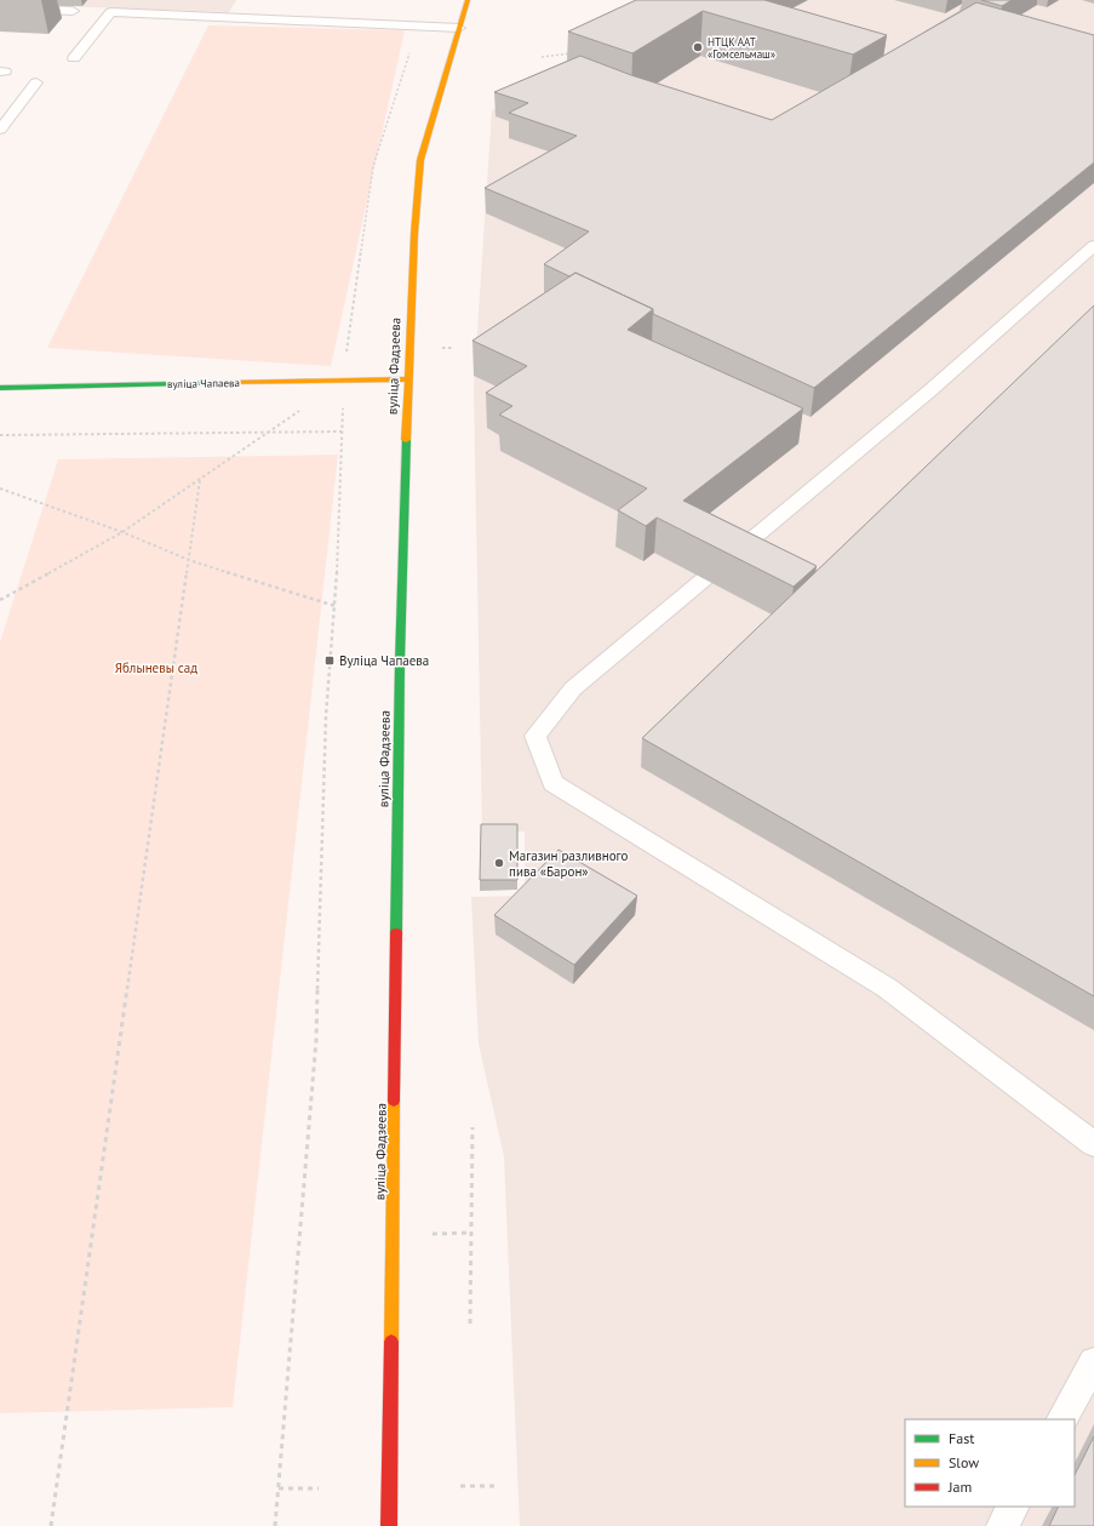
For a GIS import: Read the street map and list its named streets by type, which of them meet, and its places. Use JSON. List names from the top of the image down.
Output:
{
  "streets": {
    "street": ["вуліца Фадзеева", "вуліца Чапаева"]
  },
  "crossings": [
    ["вуліца Фадзеева", "вуліца Чапаева"]
  ],
  "parks": ["Яблыневы сад"],
  "places": {
    "other": ["НТЦК ААТ «Гомсельмаш»", "Магазин разливного пива «Барон»"],
    "transit": ["Вуліца Чапаева"]
  },
  "legend": ["Fast", "Slow", "Jam"]
}
